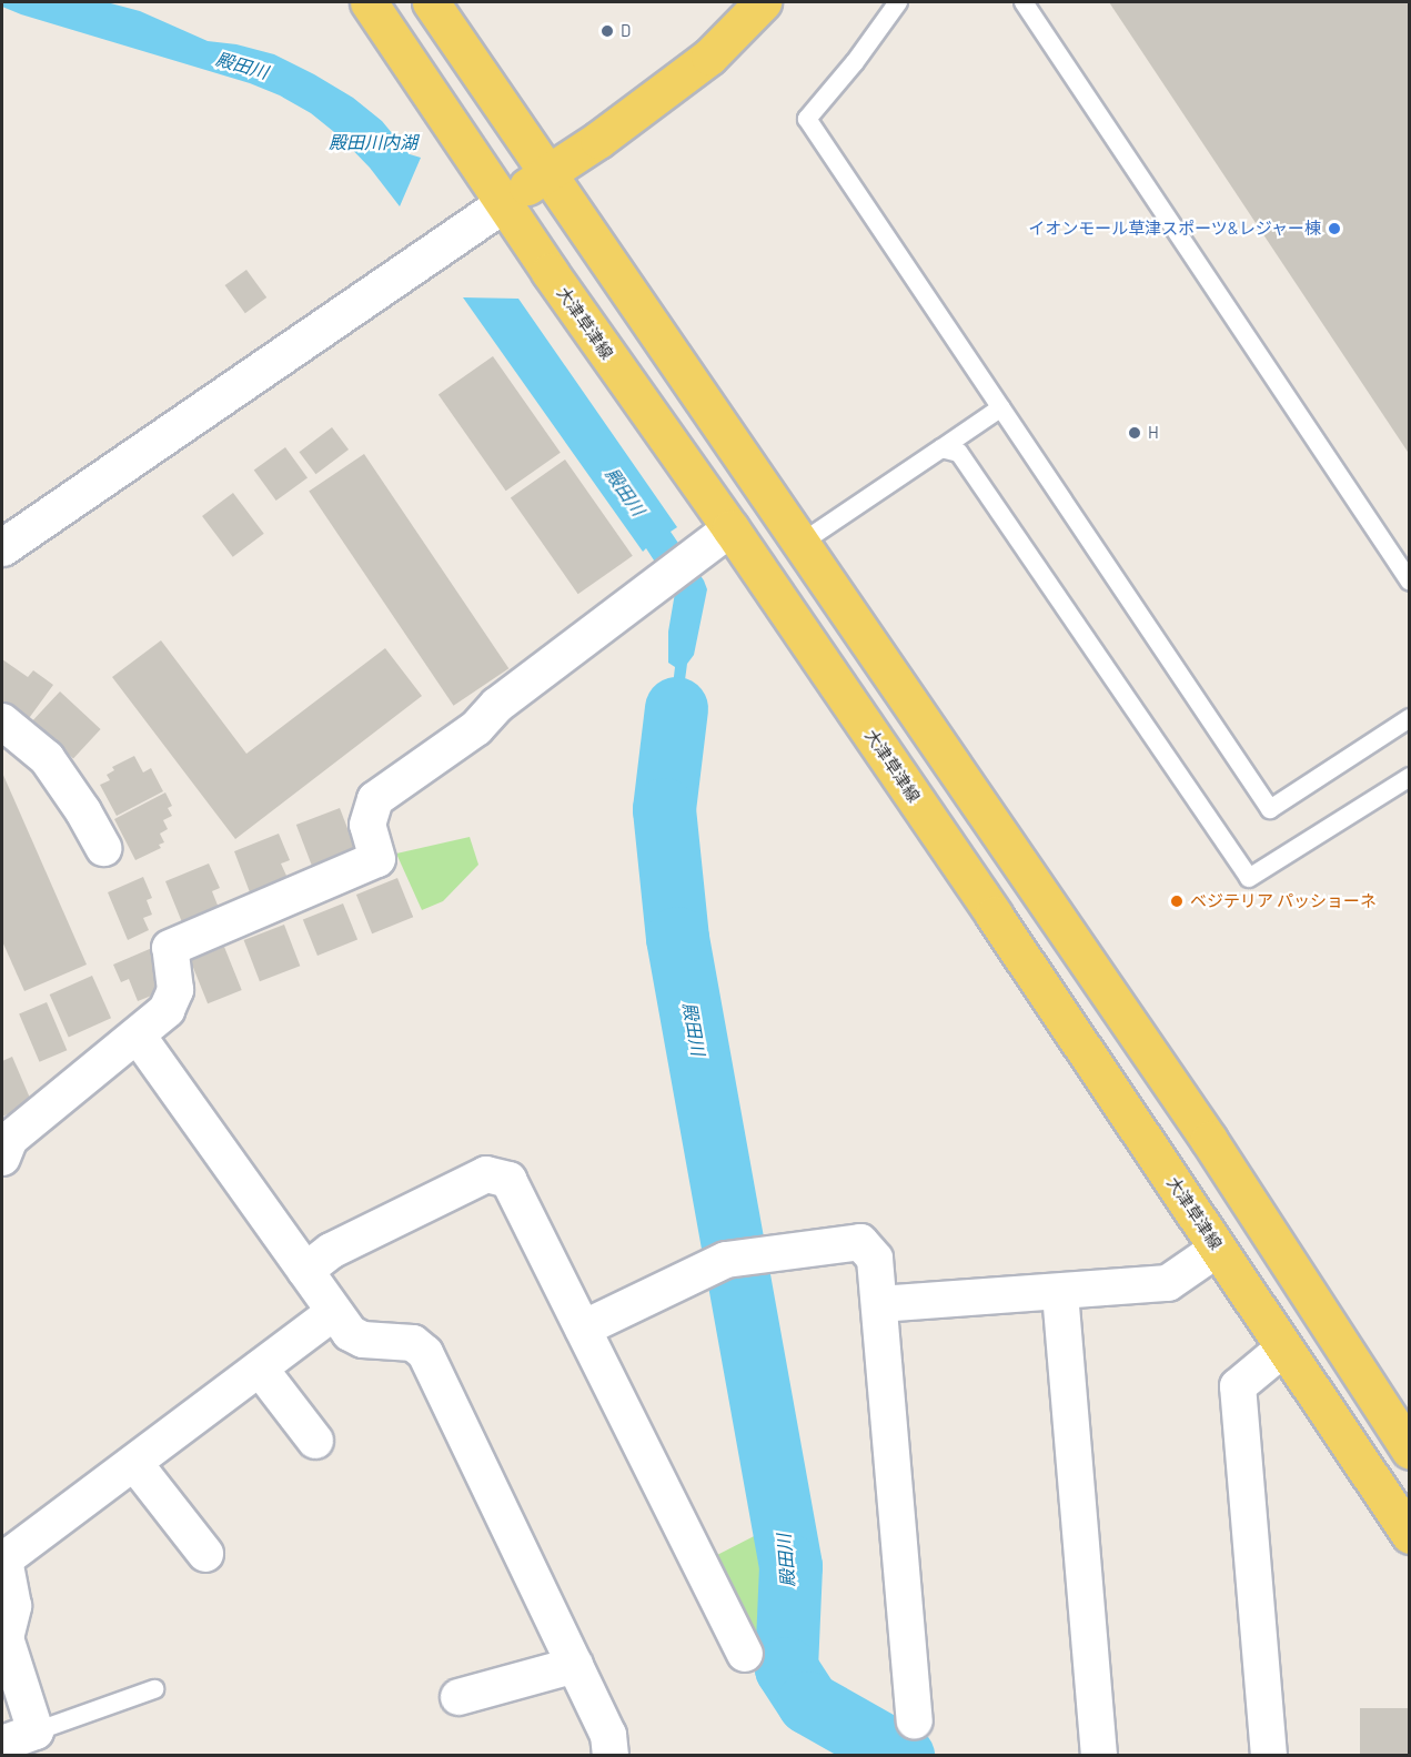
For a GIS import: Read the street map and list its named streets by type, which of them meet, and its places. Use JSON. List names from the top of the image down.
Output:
{
  "streets": {
    "main road": ["大津草津線"]
  },
  "water": ["殿田川", "殿田川内湖"],
  "places": [
    "D",
    "イオンモール草津スポーツ&レジャー棟",
    "H",
    "ベジテリア パッショーネ"
  ]
}
